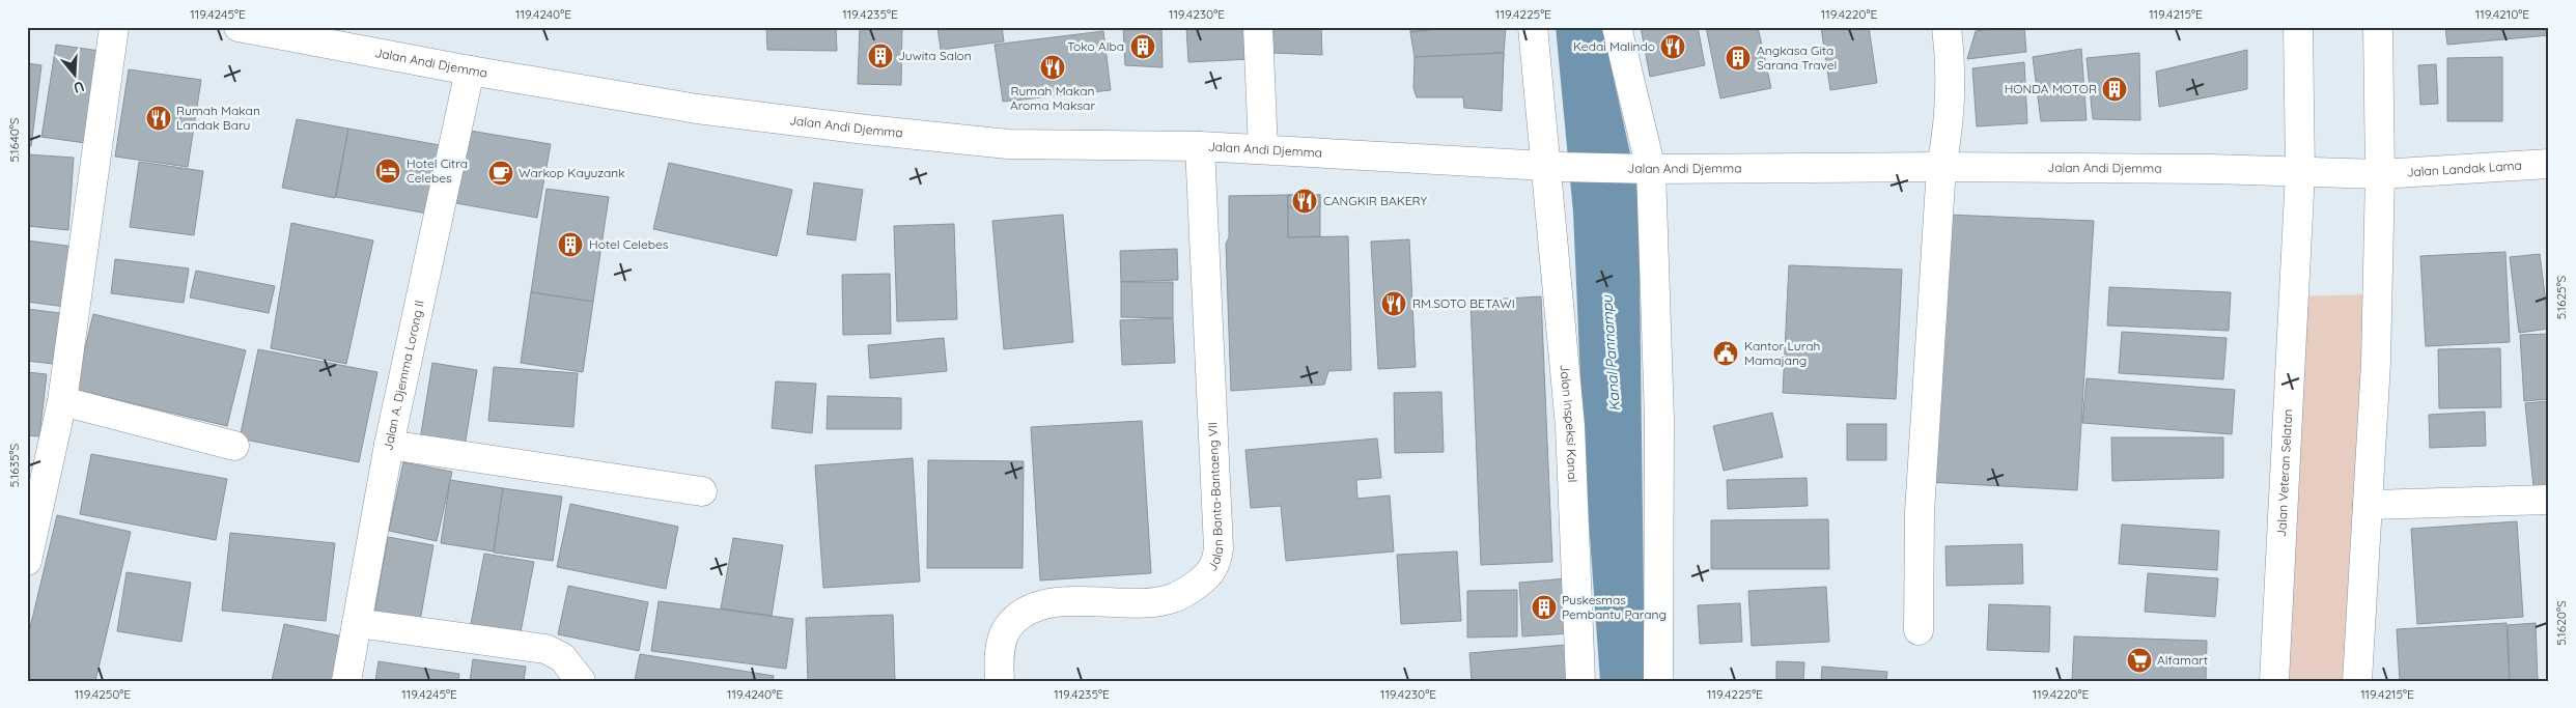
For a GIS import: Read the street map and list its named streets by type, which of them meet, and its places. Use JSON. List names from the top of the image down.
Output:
{
  "streets": {
    "street": [
      "Jalan Andi Djemma",
      "Jalan Landak Lama",
      "Jalan A. Djemma Lorong II",
      "Jalan Inspeksi Kanal",
      "Jalan Veteran Selatan",
      "Jalan Banta-Bantaeng VII"
    ]
  },
  "crossings": [
    ["Jalan Andi Djemma", "Jalan A. Djemma Lorong II"],
    ["Jalan Andi Djemma", "Jalan Inspeksi Kanal"],
    ["Jalan Andi Djemma", "Jalan Veteran Selatan"],
    ["Jalan Andi Djemma", "Jalan Banta-Bantaeng VII"]
  ],
  "water": ["Kanal Pannampu"],
  "places": {
    "building": [
      "Toko Alba",
      "Juwita Salon",
      "Angkasa Gita Sarana Travel",
      "HONDA MOTOR",
      "Hotel Celebes",
      "Puskesmas Pembantu Parang"
    ],
    "restaurant": [
      "Kedai Malindo",
      "Rumah Makan Aroma Maksar",
      "Rumah Makan Landak Baru",
      "CANGKIR BAKERY",
      "RM.SOTO BETAWI"
    ],
    "hotel": ["Hotel Citra Celebes"],
    "cafe": ["Warkop Kayuzank"],
    "public building": ["Kantor Lurah Mamajang"],
    "supermarket": ["Alfamart"]
  },
  "north": "bottom",
  "coordinates": [
    "119.4245°E",
    "119.4240°E",
    "119.4235°E",
    "119.4230°E",
    "119.4225°E",
    "119.4220°E",
    "119.4215°E",
    "119.4210°E",
    "5.1640°S",
    "5.1625°S",
    "5.1635°S",
    "5.1620°S",
    "119.4250°E"
  ]
}
